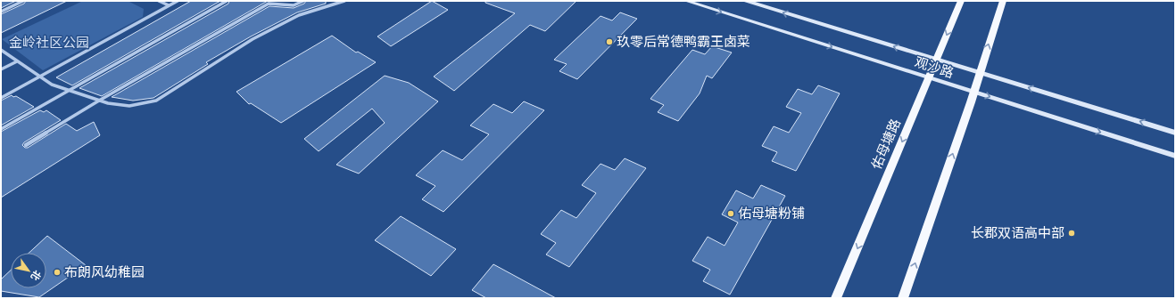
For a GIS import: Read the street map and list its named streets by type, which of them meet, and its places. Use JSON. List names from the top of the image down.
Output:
{
  "streets": {
    "main road": ["观沙路", "佑母塘路"]
  },
  "crossings": [
    ["观沙路", "佑母塘路"]
  ],
  "parks": ["金岭社区公园"],
  "places": [
    "玖零后常德鸭霸王卤菜",
    "佑母塘粉铺",
    "长郡双语高中部",
    "布朗风幼稚园"
  ],
  "north": "bottom right"
}
